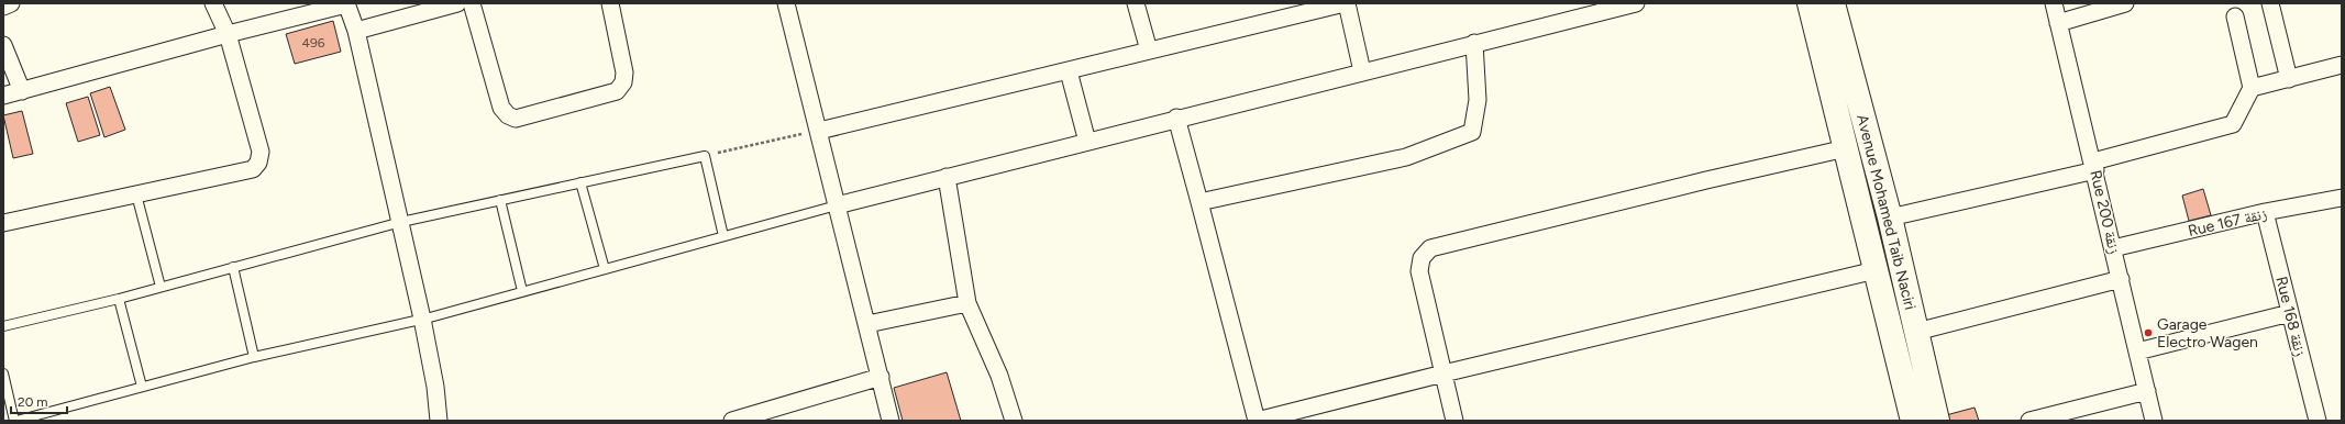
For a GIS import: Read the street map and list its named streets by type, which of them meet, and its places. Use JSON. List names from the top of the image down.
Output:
{
  "streets": {
    "street": [
      "Avenue Mohamed Taib Naciri",
      "Rue 200 زنقة",
      "Rue 167 زنقة",
      "Rue 168 زنقة"
    ]
  },
  "crossings": [
    ["Rue 200 زنقة", "Rue 167 زنقة"],
    ["Rue 167 زنقة", "Rue 168 زنقة"]
  ],
  "places": ["Garage Electro Wagen"],
  "house_numbers": ["496"],
  "scale_bar": "20 m"
}
